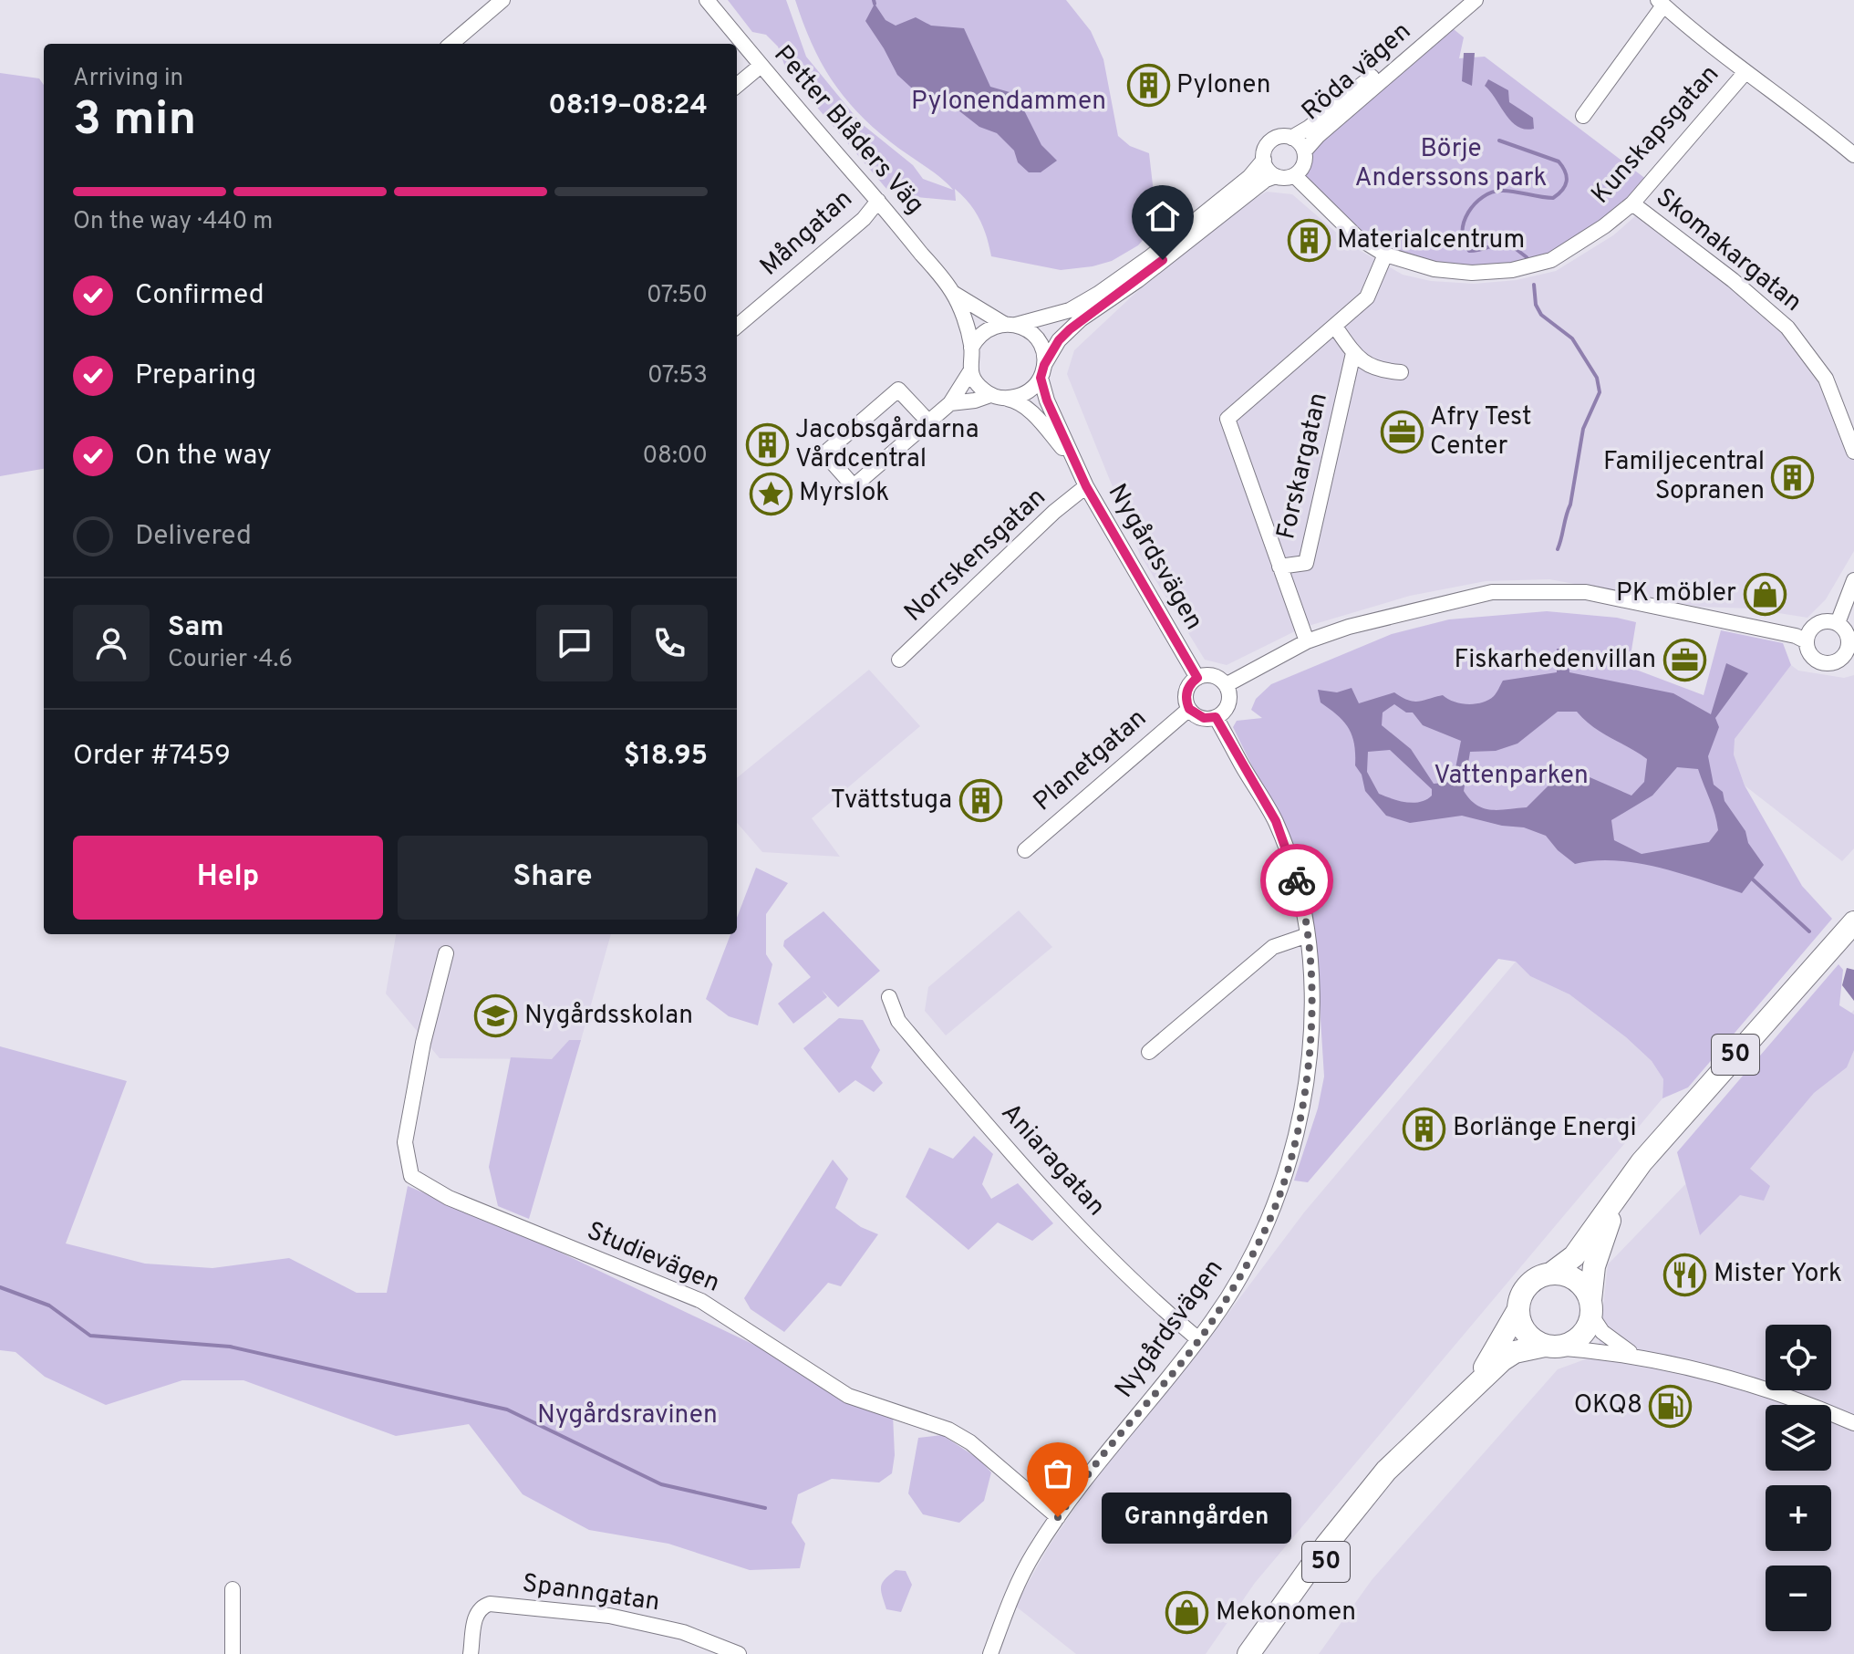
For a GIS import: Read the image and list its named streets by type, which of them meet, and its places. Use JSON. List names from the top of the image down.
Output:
{
  "streets": {
    "highway": ["50"],
    "street": [
      "Röda vägen",
      "Petter Blåders Väg",
      "Kunskapsgatan",
      "Mångatan",
      "Skomakargatan",
      "Forskargatan",
      "Norrskensgatan",
      "Nygårdsvägen",
      "Planetgatan",
      "Aniaragatan",
      "Studievägen",
      "Spanngatan"
    ]
  },
  "crossings": [
    ["Röda vägen", "Kunskapsgatan"],
    ["Petter Blåders Väg", "Mångatan"],
    ["Petter Blåders Väg", "Nygårdsvägen"],
    ["Kunskapsgatan", "Skomakargatan"],
    ["Kunskapsgatan", "Forskargatan"],
    ["Norrskensgatan", "Nygårdsvägen"],
    ["Nygårdsvägen", "Planetgatan"],
    ["Nygårdsvägen", "Aniaragatan"],
    ["Nygårdsvägen", "Studievägen"]
  ],
  "parks": [
    "Pylonendammen",
    "Börje Anderssons park",
    "Vattenparken",
    "Nygårdsravinen"
  ],
  "places": {
    "building": [
      "Pylonen",
      "Materialcentrum",
      "Jacobsgårdarna Vårdcentral",
      "Familjecentral Sopranen",
      "Tvättstuga",
      "Borlänge Energi"
    ],
    "office": ["Afry Test Center", "Fiskarhedenvillan"],
    "place": ["Myrslok"],
    "shop": ["PK möbler", "Mekonomen"],
    "school or university": ["Nygårdsskolan"],
    "restaurant": ["Mister York"],
    "fuel station": ["OKQ8"],
    "other": ["Granngården"]
  },
  "page": {
    "heading": ["3 min", "Arriving in", "08:19–08:24"],
    "panel": [
      "Sam",
      "Courier · 4.6",
      "Order #7459",
      "$18.95"
    ],
    "bar": "On the way · 440 m",
    "list": [
      ["Confirmed", "07:50"],
      ["Preparing", "07:53"],
      ["On the way", "08:00"],
      "Delivered"
    ],
    "buttons": ["Help", "Share"],
    "map_buttons": ["+", "−"],
    "bubble": "Granngården"
  }
}
